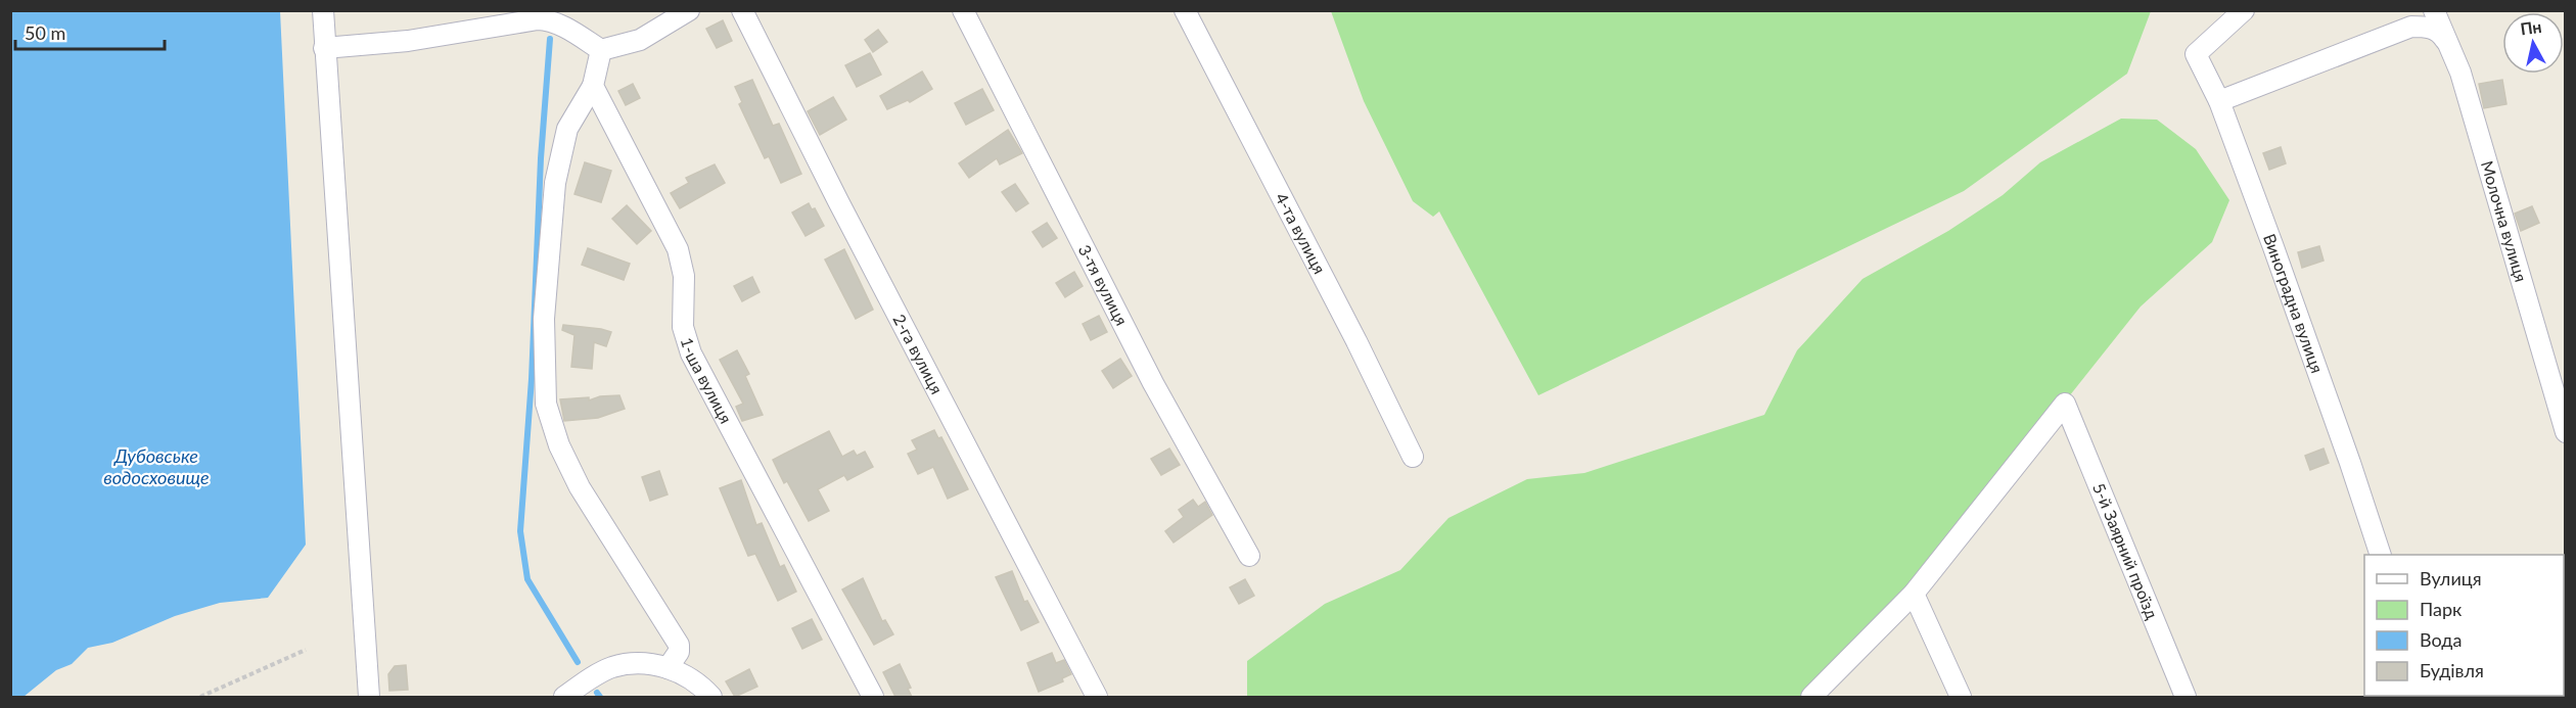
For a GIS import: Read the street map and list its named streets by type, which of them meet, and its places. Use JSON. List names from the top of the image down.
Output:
{
  "streets": {
    "street": [
      "Молочна вулиця",
      "4-та вулиця",
      "3-тя вулиця",
      "Виноградна вулиця",
      "2-га вулиця",
      "1-ша вулиця",
      "5-й Заярний проїзд"
    ]
  },
  "water": ["Дубовське водосховище"],
  "legend": [
    "Вулиця",
    "Парк",
    "Вода",
    "Будівля"
  ],
  "scale_bar": "50 m",
  "north": "top"
}
